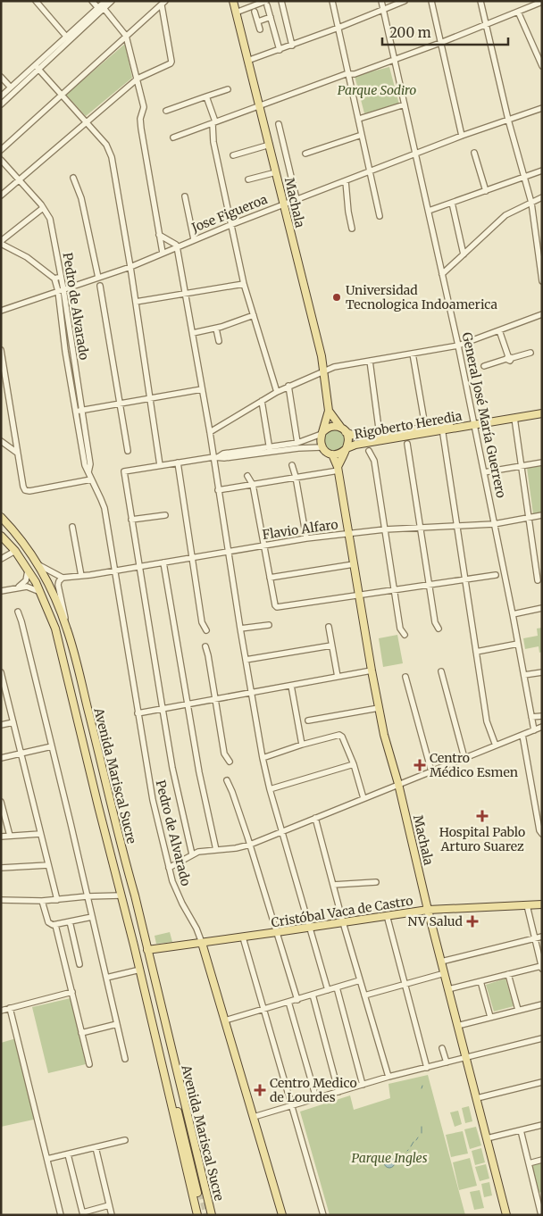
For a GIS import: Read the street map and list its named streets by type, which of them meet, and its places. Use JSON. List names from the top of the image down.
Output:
{
  "streets": {
    "main road": [
      "Machala",
      "Pedro de Alvarado",
      "Rigoberto Heredia",
      "Avenida Mariscal Sucre",
      "Cristóbal Vaca de Castro"
    ],
    "street": ["Jose Figueroa", "General José María Guerrero", "Flavio Alfaro"]
  },
  "crossings": [
    ["Machala", "Jose Figueroa"],
    ["Machala", "Rigoberto Heredia"],
    ["Machala", "Flavio Alfaro"],
    ["Machala", "Cristóbal Vaca de Castro"],
    ["Jose Figueroa", "Pedro de Alvarado"],
    ["Jose Figueroa", "General José María Guerrero"],
    ["Pedro de Alvarado", "Flavio Alfaro"],
    ["Pedro de Alvarado", "Cristóbal Vaca de Castro"],
    ["General José María Guerrero", "Rigoberto Heredia"],
    ["General José María Guerrero", "Flavio Alfaro"],
    ["Avenida Mariscal Sucre", "Cristóbal Vaca de Castro"]
  ],
  "parks": ["Parque Sodiro", "Parque Ingles"],
  "places": {
    "other": ["Universidad Tecnologica Indoamerica"],
    "health": [
      "Centro Médico Esmen",
      "Hospital Pablo Arturo Suarez",
      "NV Salud",
      "Centro Medico de Lourdes"
    ]
  },
  "scale_bar": "200 m"
}
